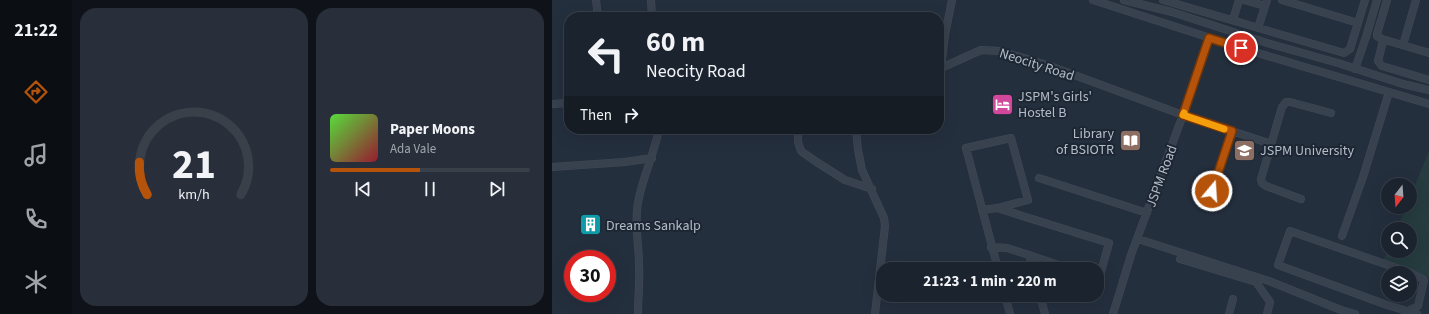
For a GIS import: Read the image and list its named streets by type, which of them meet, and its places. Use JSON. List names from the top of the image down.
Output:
{
  "streets": {
    "street": ["Neocity Road", "JSPM Road"]
  },
  "crossings": [
    ["Neocity Road", "JSPM Road"]
  ],
  "places": {
    "hotel": ["JSPM's Girls' Hostel B"],
    "library": ["Library of BSIOTR"],
    "school or university": ["JSPM University"],
    "building": ["Dreams Sankalp"]
  },
  "north": "bottom",
  "page": {
    "tabs": "21:22",
    "turn": ["60 m", "Neocity Road"],
    "then": "Then",
    "song": ["Paper Moons", "Ada Vale"],
    "limit": "30",
    "trip": "21:23 · 1 min · 220 m",
    "gauge": ["21", "km/h"]
  }
}
